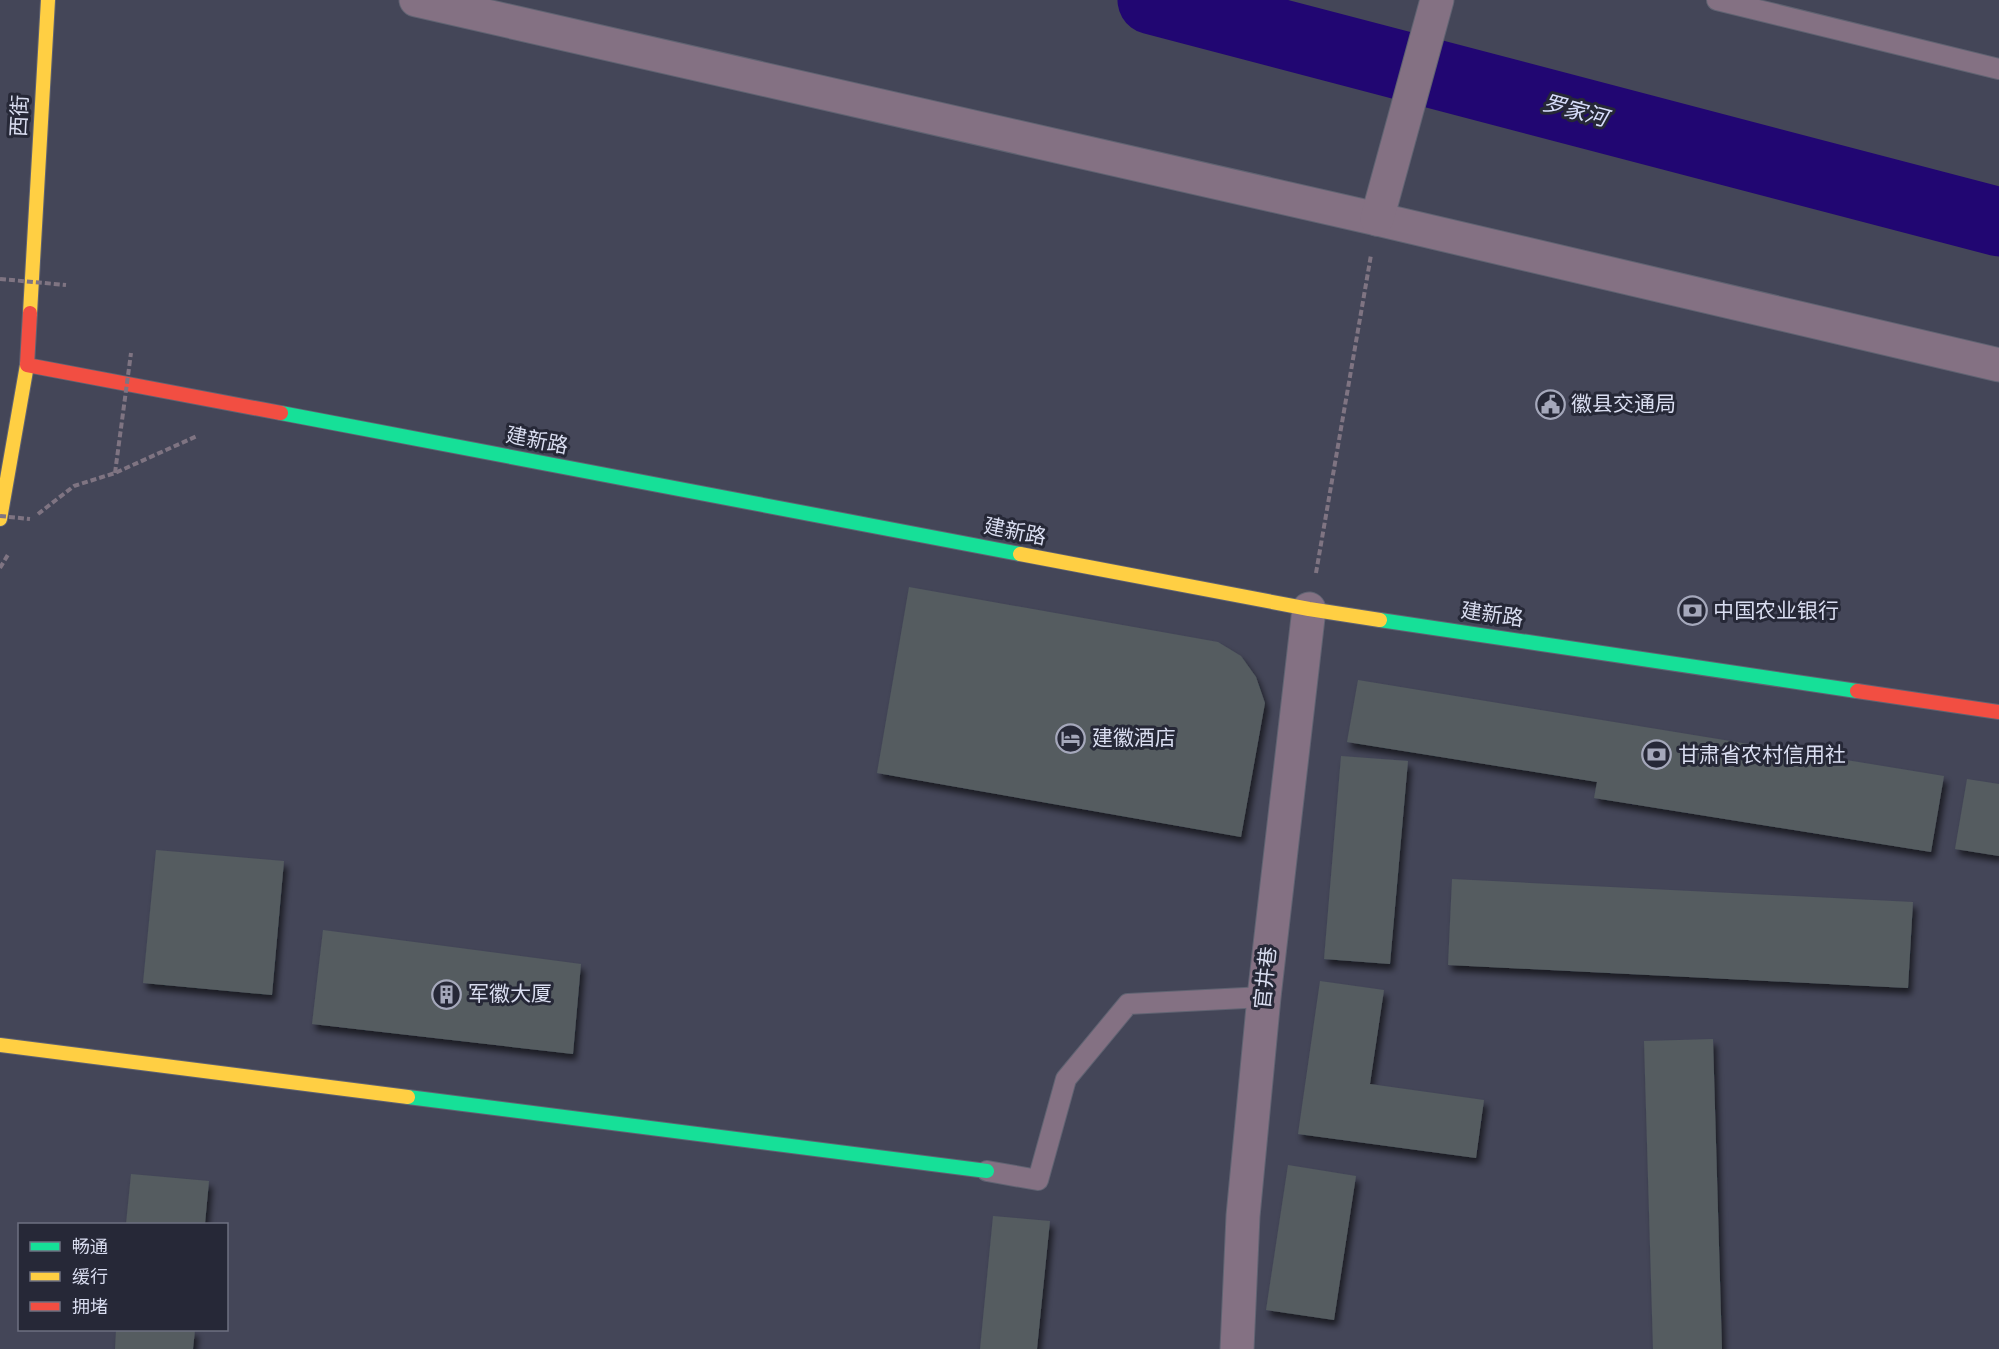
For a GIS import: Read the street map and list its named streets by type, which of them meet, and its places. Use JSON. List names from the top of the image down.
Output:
{
  "streets": {
    "main road": ["西街", "建新路"],
    "street": ["官井巷"]
  },
  "crossings": [
    ["西街", "建新路"],
    ["建新路", "官井巷"]
  ],
  "water": ["罗家河"],
  "places": {
    "public building": ["徽县交通局"],
    "bank": ["中国农业银行", "甘肃省农村信用社"],
    "hotel": ["建徽酒店"],
    "building": ["军徽大厦"]
  },
  "legend": ["畅通", "缓行", "拥堵"]
}
